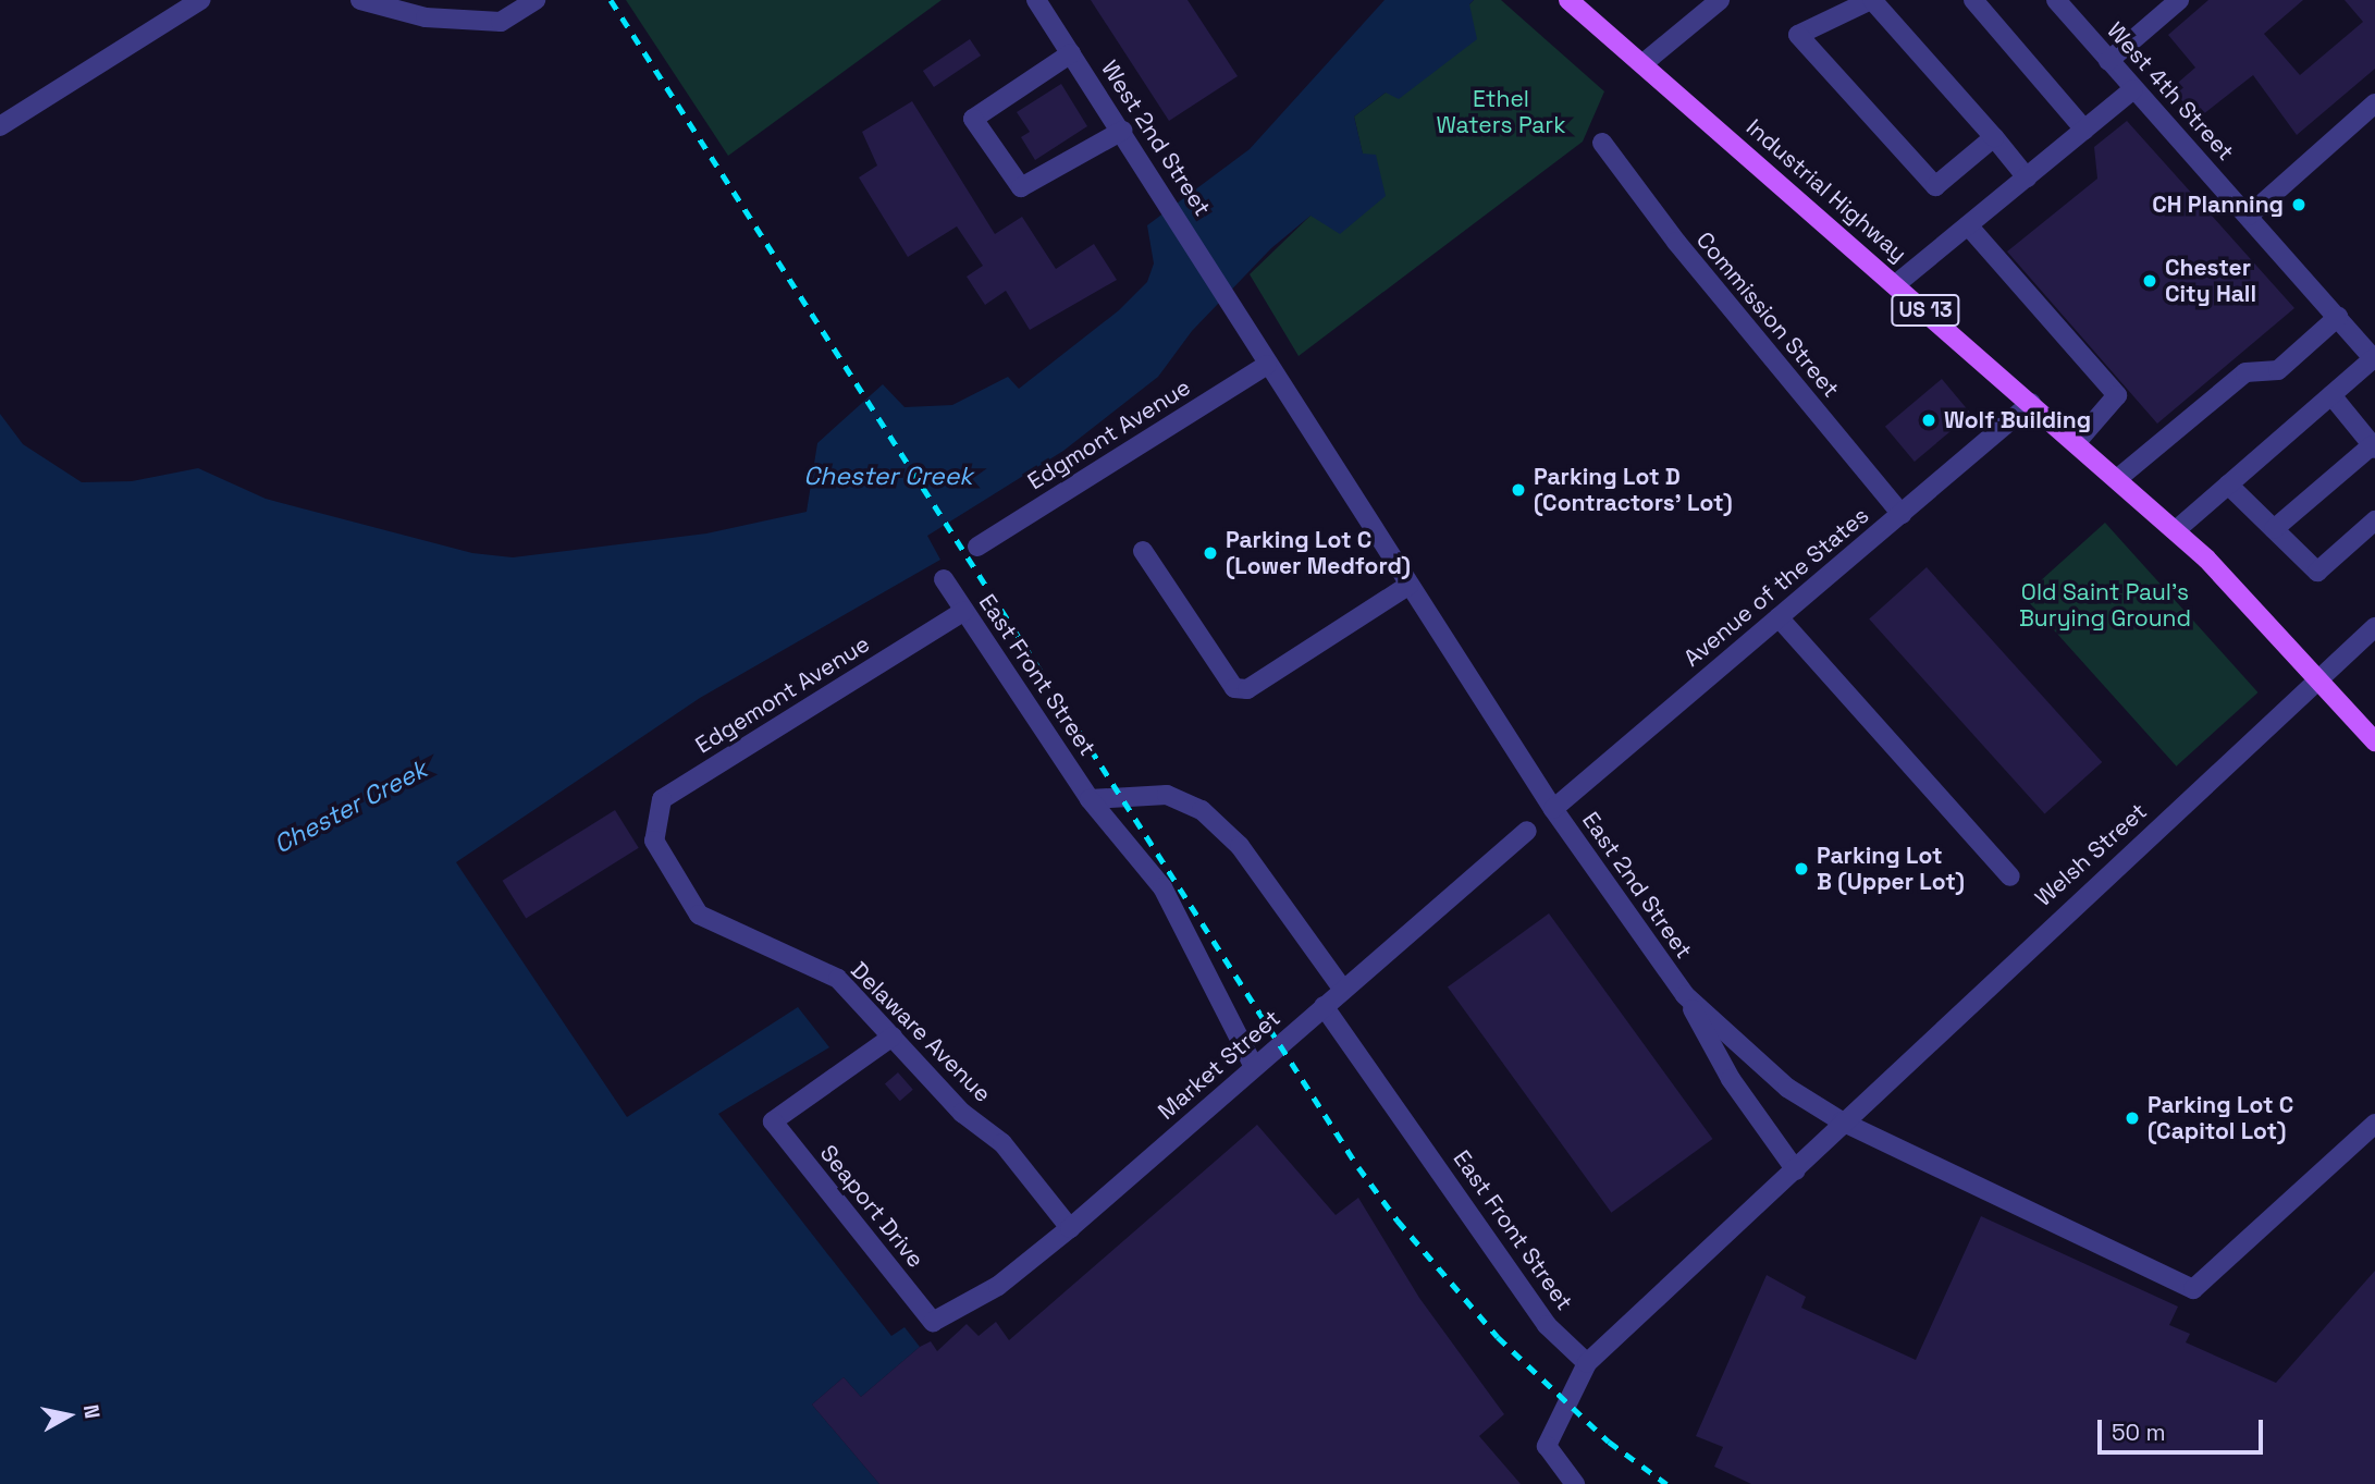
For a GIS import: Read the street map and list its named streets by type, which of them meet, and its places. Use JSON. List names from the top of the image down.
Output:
{
  "streets": {
    "main road": ["Industrial Highway", "US 13"],
    "street": [
      "West 4th Street",
      "West 2nd Street",
      "Commission Street",
      "Edgmont Avenue",
      "Avenue of the States",
      "East Front Street",
      "Edgemont Avenue",
      "Welsh Street",
      "East 2nd Street",
      "Delaware Avenue",
      "Market Street",
      "Seaport Drive"
    ]
  },
  "crossings": [
    ["West 2nd Street", "East 2nd Street"],
    ["Industrial Highway", "Avenue of the States"],
    ["Industrial Highway", "Welsh Street"],
    ["Commission Street", "Avenue of the States"],
    ["Edgmont Avenue", "East 2nd Street"],
    ["Avenue of the States", "East 2nd Street"],
    ["East Front Street", "Edgemont Avenue"],
    ["East Front Street", "Welsh Street"],
    ["East Front Street", "Market Street"],
    ["Edgemont Avenue", "Delaware Avenue"],
    ["Welsh Street", "East 2nd Street"],
    ["Delaware Avenue", "Market Street"],
    ["Delaware Avenue", "Seaport Drive"],
    ["Market Street", "Seaport Drive"]
  ],
  "water": ["Chester Creek"],
  "parks": ["Ethel Waters Park", "Old Saint Paul's Burying Ground"],
  "places": [
    "CH Planning",
    "Chester City Hall",
    "Wolf Building",
    "Parking Lot D (Contractors' Lot)",
    "Parking Lot C (Lower Medford)",
    "Parking Lot B (Upper Lot)",
    "Parking Lot C (Capitol Lot)"
  ],
  "scale_bar": "50 m",
  "north": "right"
}
